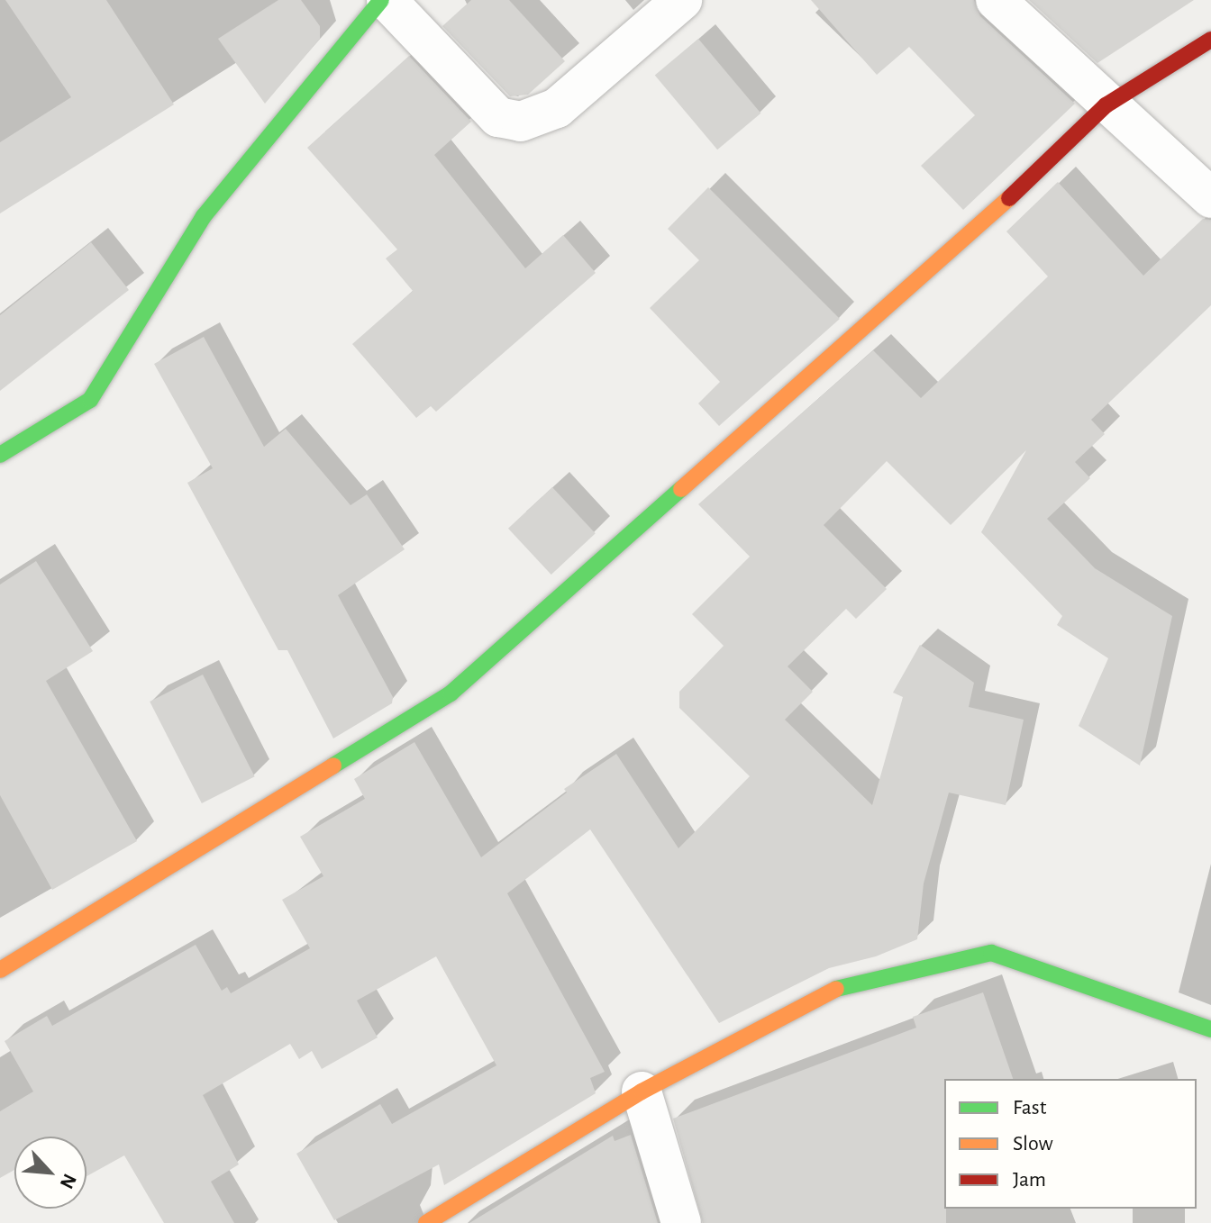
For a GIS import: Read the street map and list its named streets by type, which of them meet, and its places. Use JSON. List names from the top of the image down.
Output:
{
  "legend": ["Fast", "Slow", "Jam"],
  "north": "bottom right"
}
